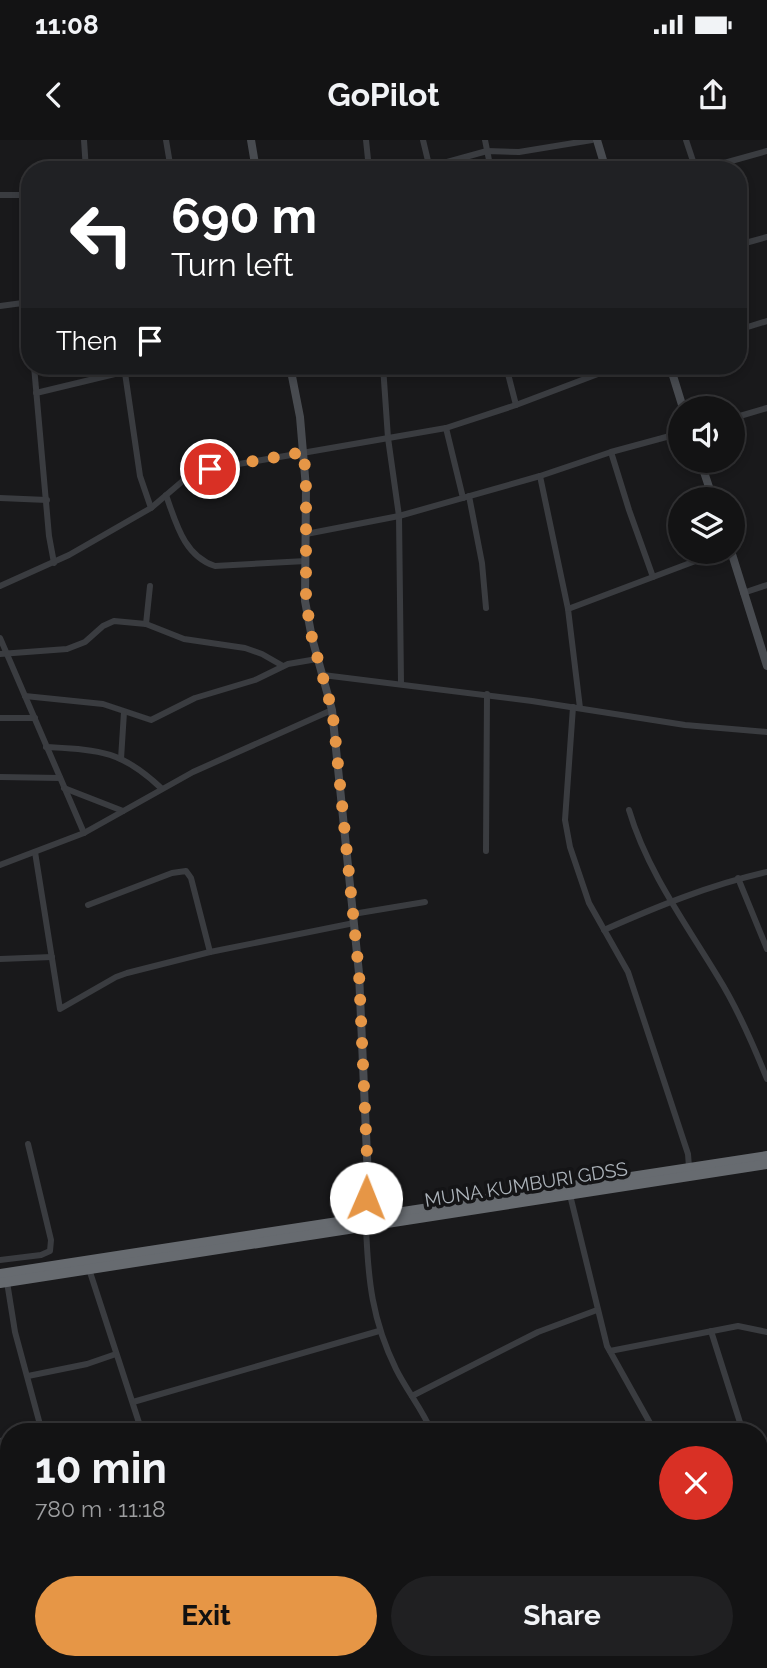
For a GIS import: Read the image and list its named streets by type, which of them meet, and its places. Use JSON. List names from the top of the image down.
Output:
{
  "streets": {
    "highway": ["MUNA KUMBURI GDSS"]
  },
  "page": {
    "status": "11:08",
    "header": "GoPilot",
    "turn": ["690 m", "Turn left"],
    "then": "Then",
    "heading": ["10 min", "780 m · 11:18"],
    "buttons": ["Exit", "Share"]
  }
}
